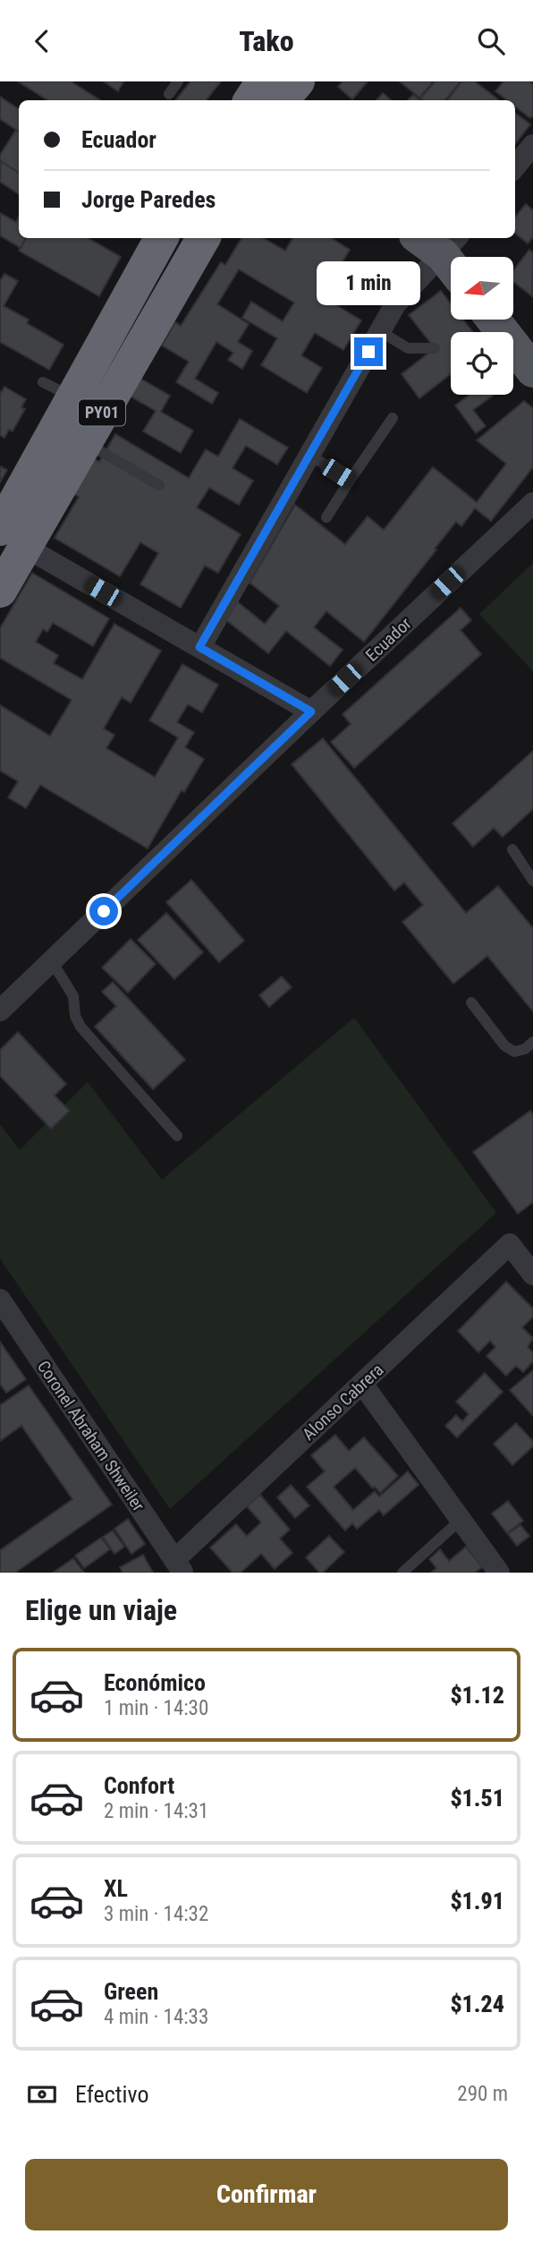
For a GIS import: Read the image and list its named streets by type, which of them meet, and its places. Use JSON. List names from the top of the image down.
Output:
{
  "streets": {
    "highway": ["PY01"],
    "street": ["Ecuador", "Alonso Cabrera", "Coronel Abraham Shweiler"]
  },
  "crossings": [
    ["Alonso Cabrera", "Coronel Abraham Shweiler"]
  ],
  "north": "left",
  "page": {
    "header": "Tako",
    "banner": ["Ecuador", "Jorge Paredes"],
    "bubble": "1 min",
    "heading": "Elige un viaje",
    "list": [
      {
        "name": "Económico",
        "note": "1 min · 14:30",
        "value": "$1.12"
      },
      {
        "name": "Confort",
        "note": "2 min · 14:31",
        "value": "$1.51"
      },
      {
        "name": "XL",
        "note": "3 min · 14:32",
        "value": "$1.91"
      },
      {
        "name": "Green",
        "note": "4 min · 14:33",
        "value": "$1.24"
      }
    ],
    "pay": ["Efectivo", "290 m"],
    "buttons": "Confirmar"
  }
}
